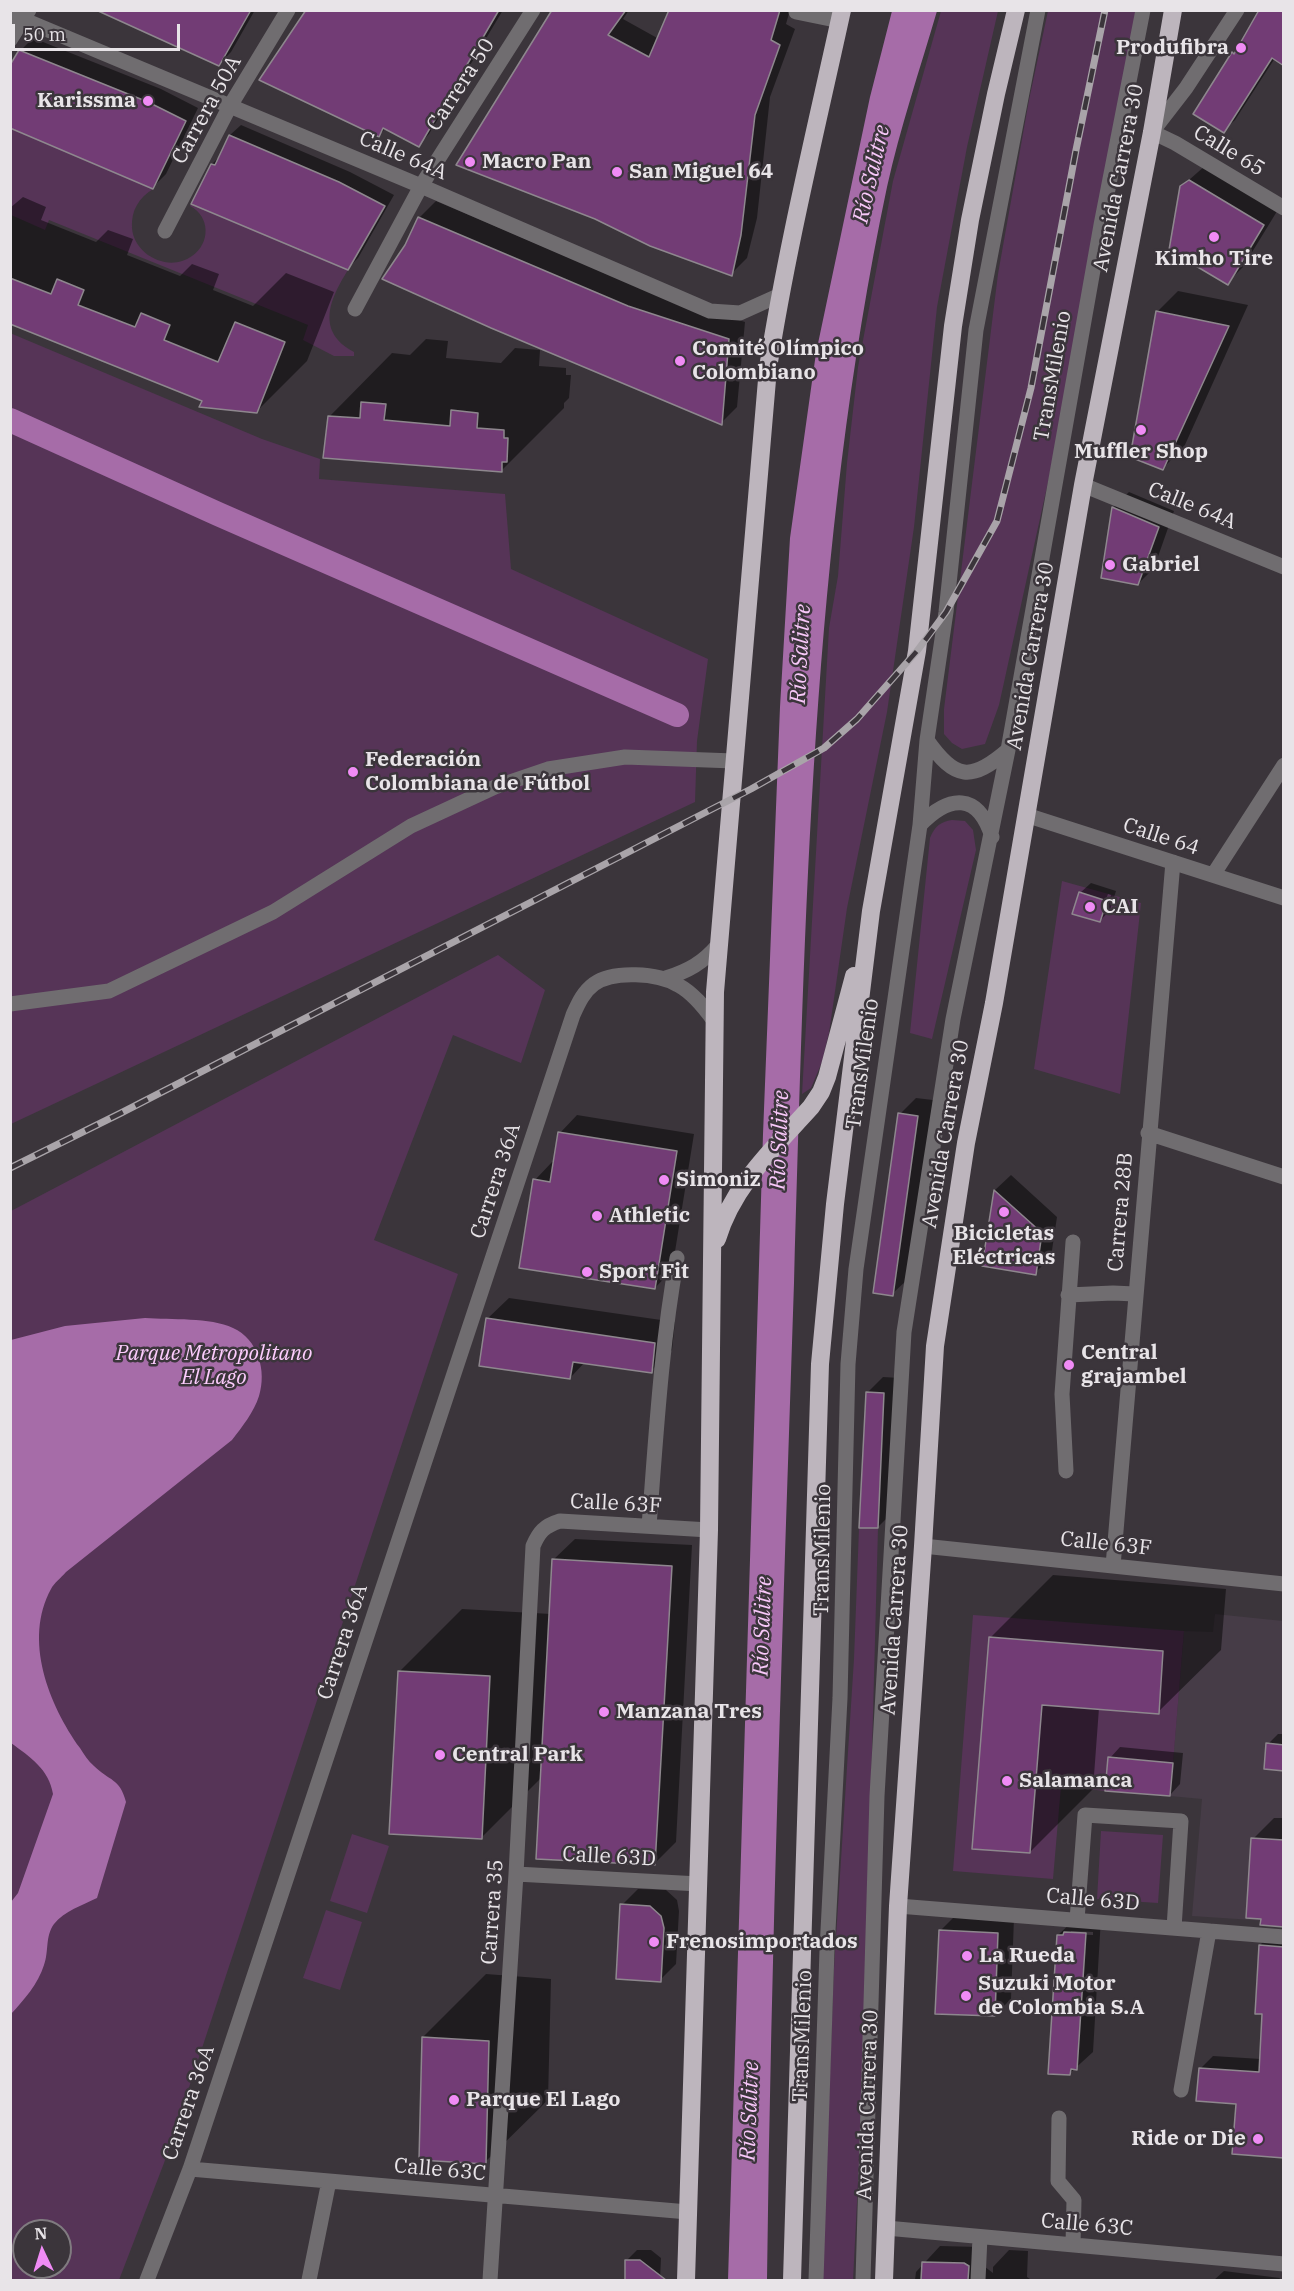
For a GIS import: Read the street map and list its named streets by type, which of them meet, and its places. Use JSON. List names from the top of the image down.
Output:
{
  "streets": {
    "highway": ["Avenida Carrera 30"],
    "street": [
      "Carrera 50",
      "Carrera 50A",
      "Calle 65",
      "Calle 64A",
      "TransMilenio",
      "Calle 64",
      "Carrera 36A",
      "Carrera 28B",
      "Calle 63F",
      "Calle 63D",
      "Carrera 35",
      "Calle 63C"
    ]
  },
  "crossings": [
    ["Carrera 50", "Calle 64A"],
    ["Carrera 50A", "Calle 64A"],
    ["Calle 65", "Avenida Carrera 30"],
    ["Calle 64A", "Avenida Carrera 30"],
    ["Avenida Carrera 30", "Calle 64"],
    ["Avenida Carrera 30", "Calle 63F"],
    ["Avenida Carrera 30", "Calle 63D"],
    ["Avenida Carrera 30", "Calle 63C"],
    ["Calle 64", "Carrera 28B"],
    ["Carrera 36A", "Calle 63C"],
    ["Carrera 28B", "Calle 63F"],
    ["Calle 63F", "Carrera 35"],
    ["Calle 63D", "Carrera 35"],
    ["Carrera 35", "Calle 63C"]
  ],
  "water": ["Río Salitre"],
  "parks": ["Parque Metropolitano El Lago"],
  "places": [
    "Produfibra",
    "Karissma",
    "Macro Pan",
    "San Miguel 64",
    "Kimho Tire",
    "Comité Olímpico Colombiano",
    "Muffler Shop",
    "Gabriel",
    "Federación Colombiana de Fútbol",
    "CAI",
    "Simoniz",
    "Bicicletas Eléctricas",
    "Athletic",
    "Sport Fit",
    "Central grajambel",
    "Manzana Tres",
    "Central Park",
    "Salamanca",
    "Frenosimportados",
    "La Rueda",
    "Suzuki Motor de Colombia S.A",
    "Parque El Lago",
    "Ride or Die"
  ],
  "scale_bar": "50 m",
  "north": "top"
}
